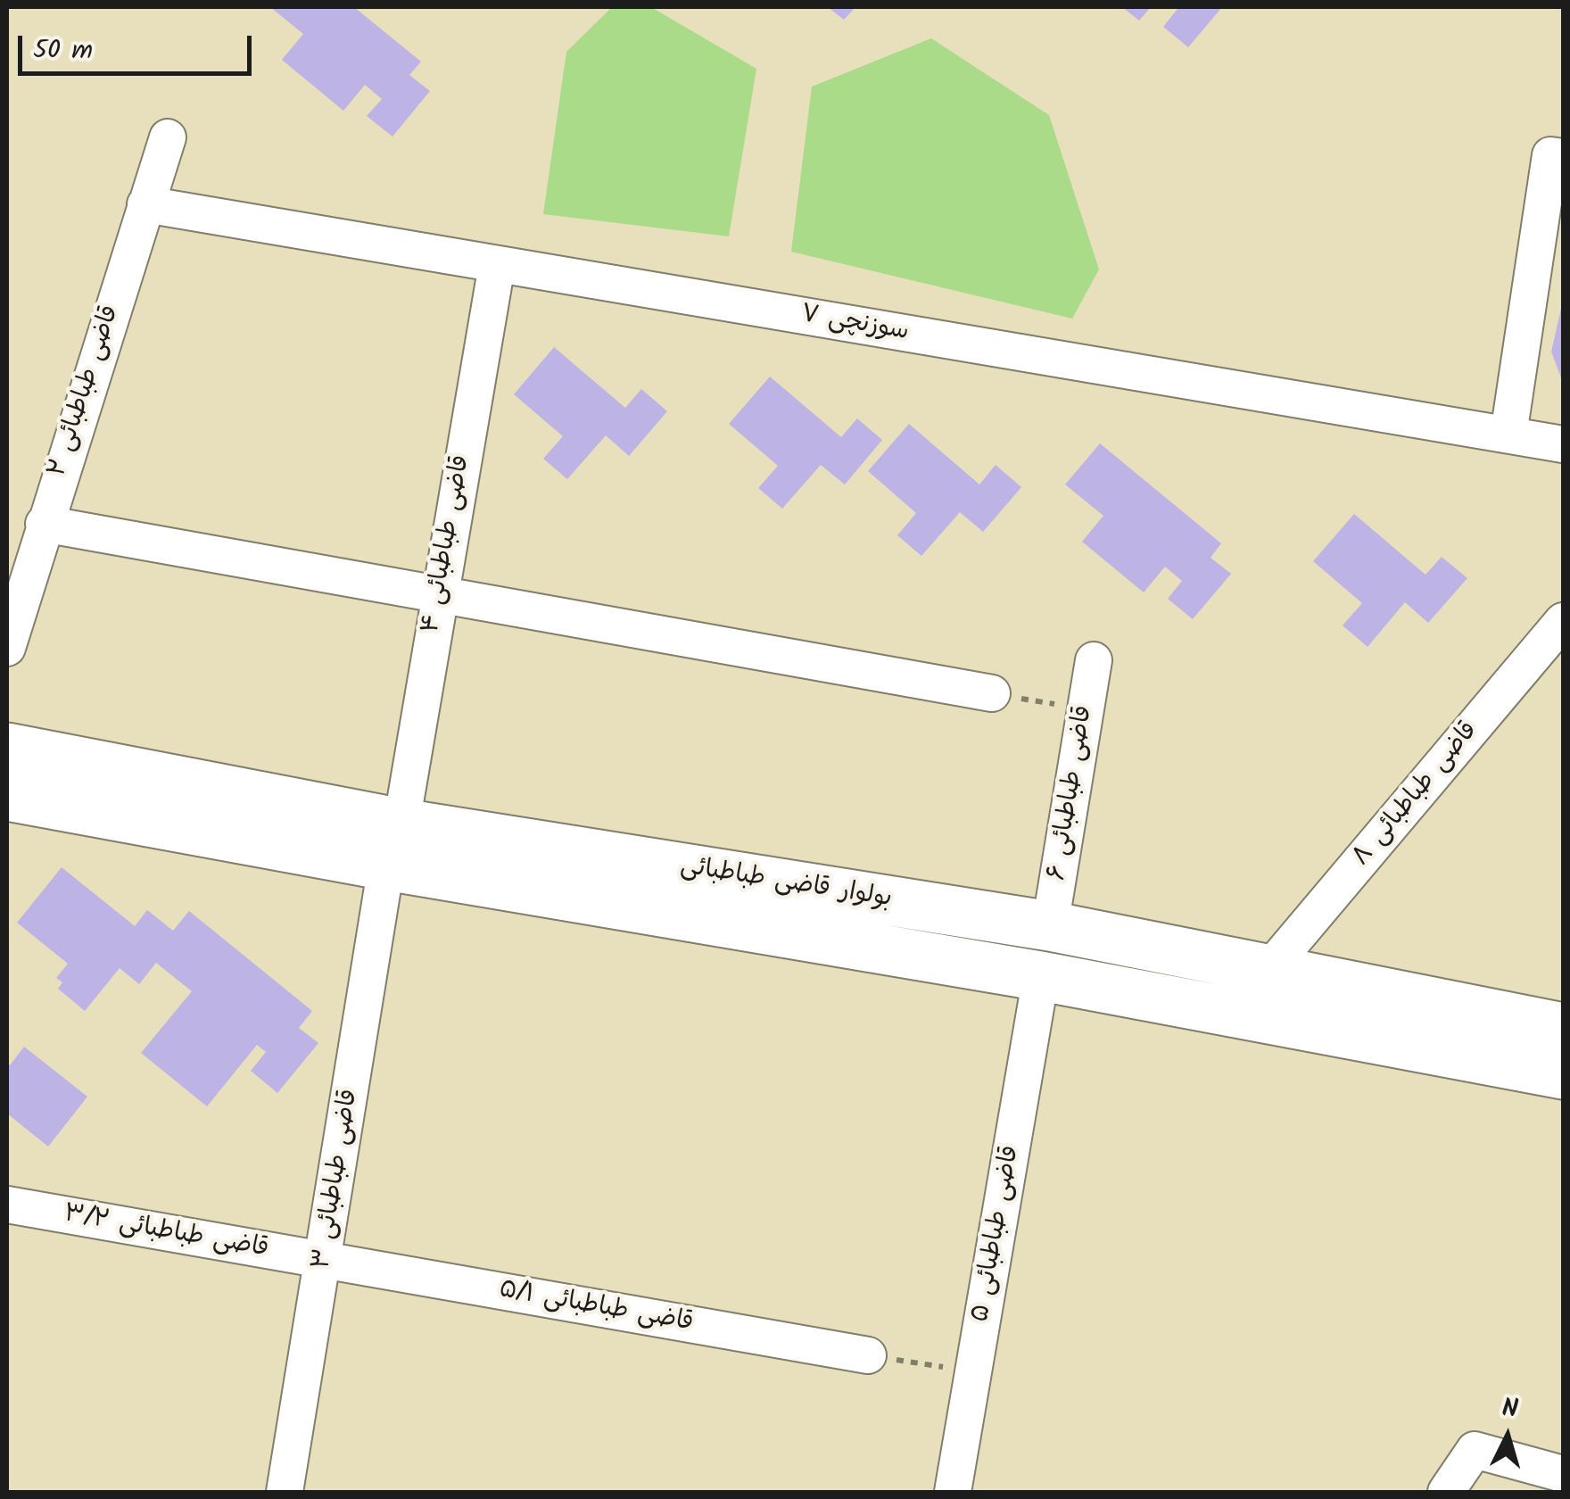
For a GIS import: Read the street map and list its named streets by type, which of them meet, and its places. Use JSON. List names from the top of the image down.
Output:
{
  "streets": {
    "main road": ["بولوار قاضی طباطبائی"],
    "street": [
      "سوزنچی ۷",
      "قاضی طباطبائی ۲",
      "قاضی طباطبائی ۴",
      "قاضی طباطبائی ۶",
      "قاضی طباطبائی ۸",
      "قاضی طباطبائی ۳",
      "قاضی طباطبائی ۳/۲",
      "قاضی طباطبائی ۵",
      "قاضی طباطبائی ۵/۱"
    ]
  },
  "crossings": [
    ["سوزنچی ۷", "قاضی طباطبائی ۲"],
    ["سوزنچی ۷", "قاضی طباطبائی ۴"],
    ["قاضی طباطبائی ۴", "بولوار قاضی طباطبائی"],
    ["قاضی طباطبائی ۴", "قاضی طباطبائی ۳"],
    ["قاضی طباطبائی ۶", "بولوار قاضی طباطبائی"],
    ["قاضی طباطبائی ۸", "بولوار قاضی طباطبائی"],
    ["بولوار قاضی طباطبائی", "قاضی طباطبائی ۳"],
    ["بولوار قاضی طباطبائی", "قاضی طباطبائی ۵"],
    ["قاضی طباطبائی ۳", "قاضی طباطبائی ۳/۲"],
    ["قاضی طباطبائی ۳", "قاضی طباطبائی ۵/۱"],
    ["قاضی طباطبائی ۳/۲", "قاضی طباطبائی ۵/۱"]
  ],
  "scale_bar": "50 m",
  "north": "top"
}
